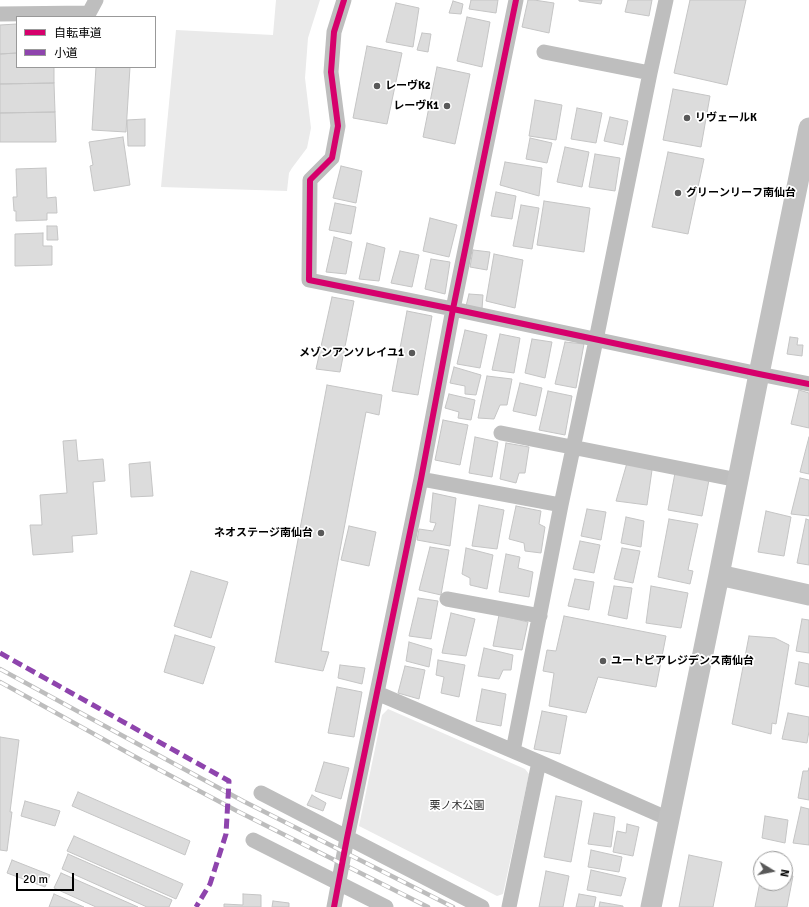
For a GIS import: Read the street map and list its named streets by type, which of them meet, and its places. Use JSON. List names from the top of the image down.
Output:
{
  "parks": ["栗ノ木公園"],
  "places": [
    "レーヴK2",
    "レーヴK1",
    "リヴェールK",
    "グリーンリーフ南仙台",
    "メゾンアンソレイユ1",
    "ネオステージ南仙台",
    "ユートピアレジデンス南仙台"
  ],
  "legend": ["自転車道", "小道"],
  "scale_bar": "20 m",
  "north": "right"
}
